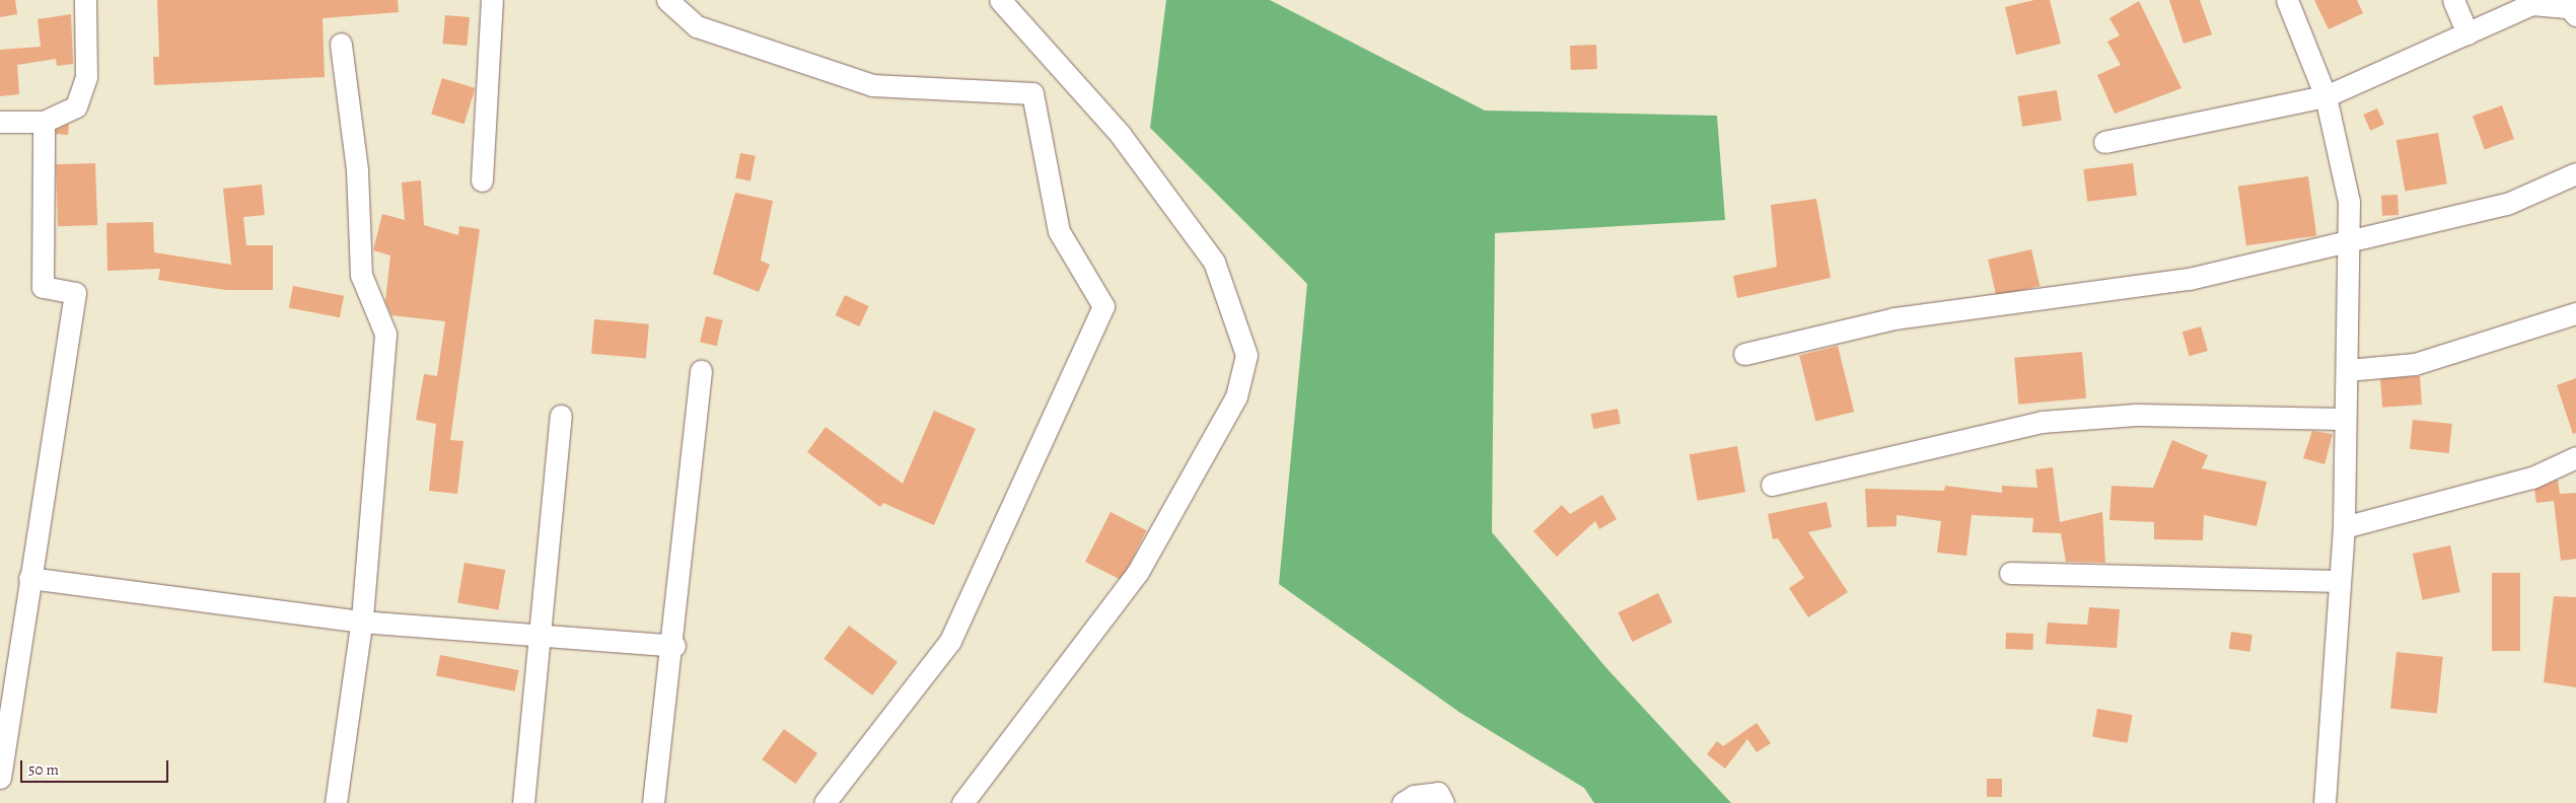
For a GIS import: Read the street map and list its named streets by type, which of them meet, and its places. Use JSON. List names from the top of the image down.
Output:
{
  "scale_bar": "50 m"
}
